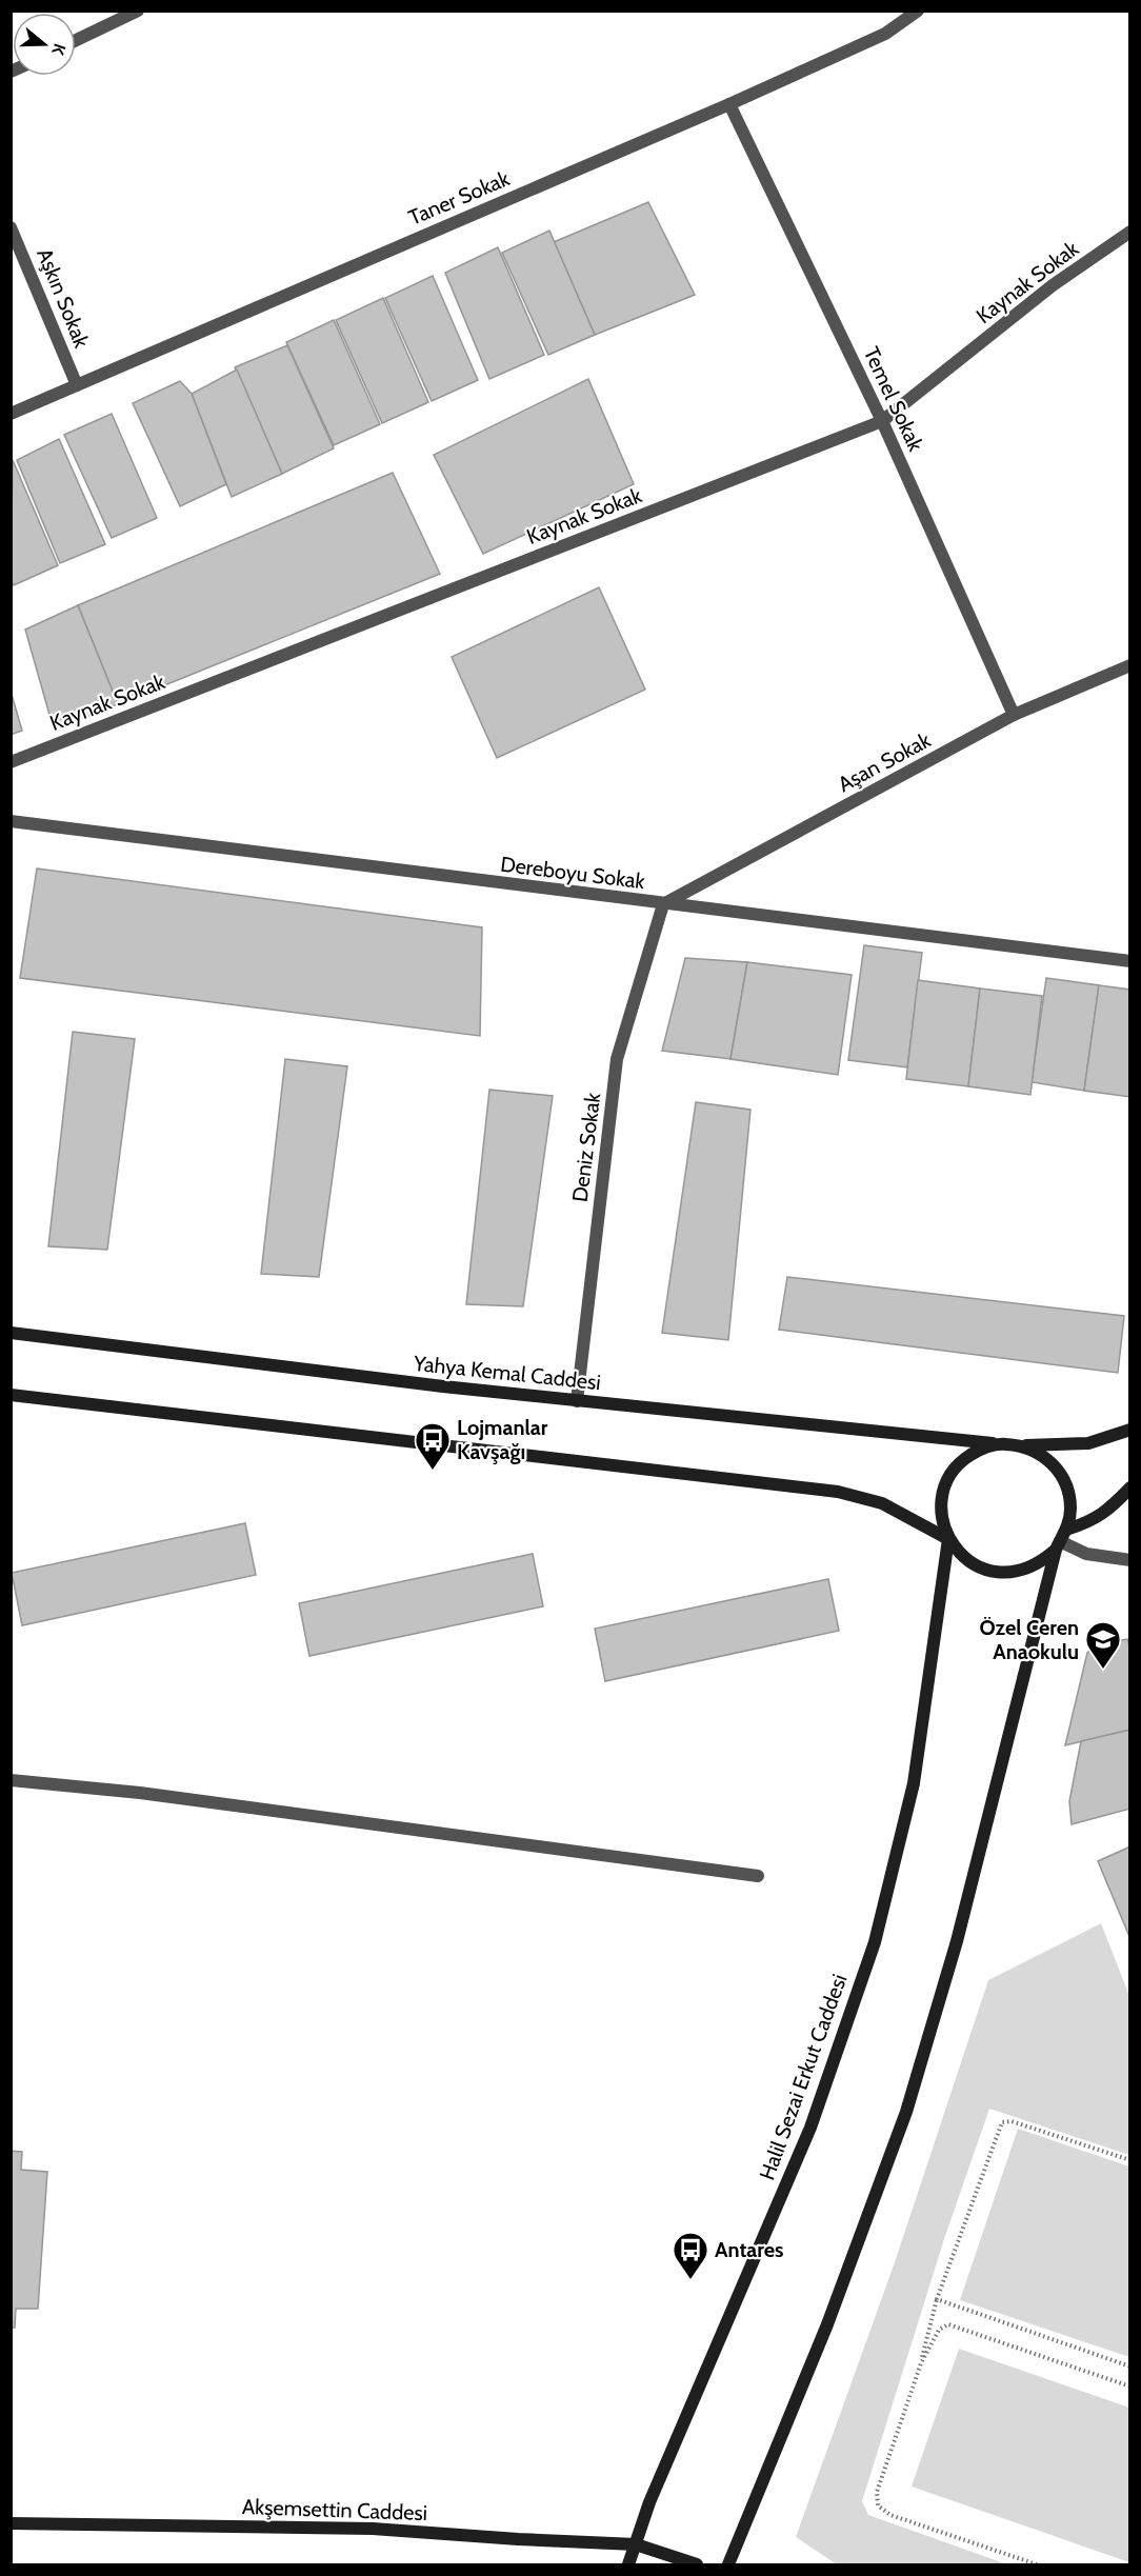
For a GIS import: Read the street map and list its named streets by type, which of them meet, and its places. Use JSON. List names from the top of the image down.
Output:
{
  "streets": {
    "main road": ["Yahya Kemal Caddesi", "Halil Sezai Erkut Caddesi", "Akşemsettin Caddesi"],
    "street": [
      "Taner Sokak",
      "Kaynak Sokak",
      "Aşkın Sokak",
      "Temel Sokak",
      "Aşan Sokak",
      "Dereboyu Sokak",
      "Deniz Sokak"
    ]
  },
  "crossings": [
    ["Taner Sokak", "Aşkın Sokak"],
    ["Taner Sokak", "Temel Sokak"],
    ["Kaynak Sokak", "Temel Sokak"],
    ["Temel Sokak", "Aşan Sokak"],
    ["Aşan Sokak", "Dereboyu Sokak"],
    ["Aşan Sokak", "Deniz Sokak"],
    ["Dereboyu Sokak", "Deniz Sokak"],
    ["Deniz Sokak", "Yahya Kemal Caddesi"],
    ["Yahya Kemal Caddesi", "Halil Sezai Erkut Caddesi"],
    ["Halil Sezai Erkut Caddesi", "Akşemsettin Caddesi"]
  ],
  "places": {
    "bus stop": ["Lojmanlar Kavşağı", "Antares"],
    "school or university": ["Özel Ceren Anaokulu"]
  },
  "north": "right"
}
